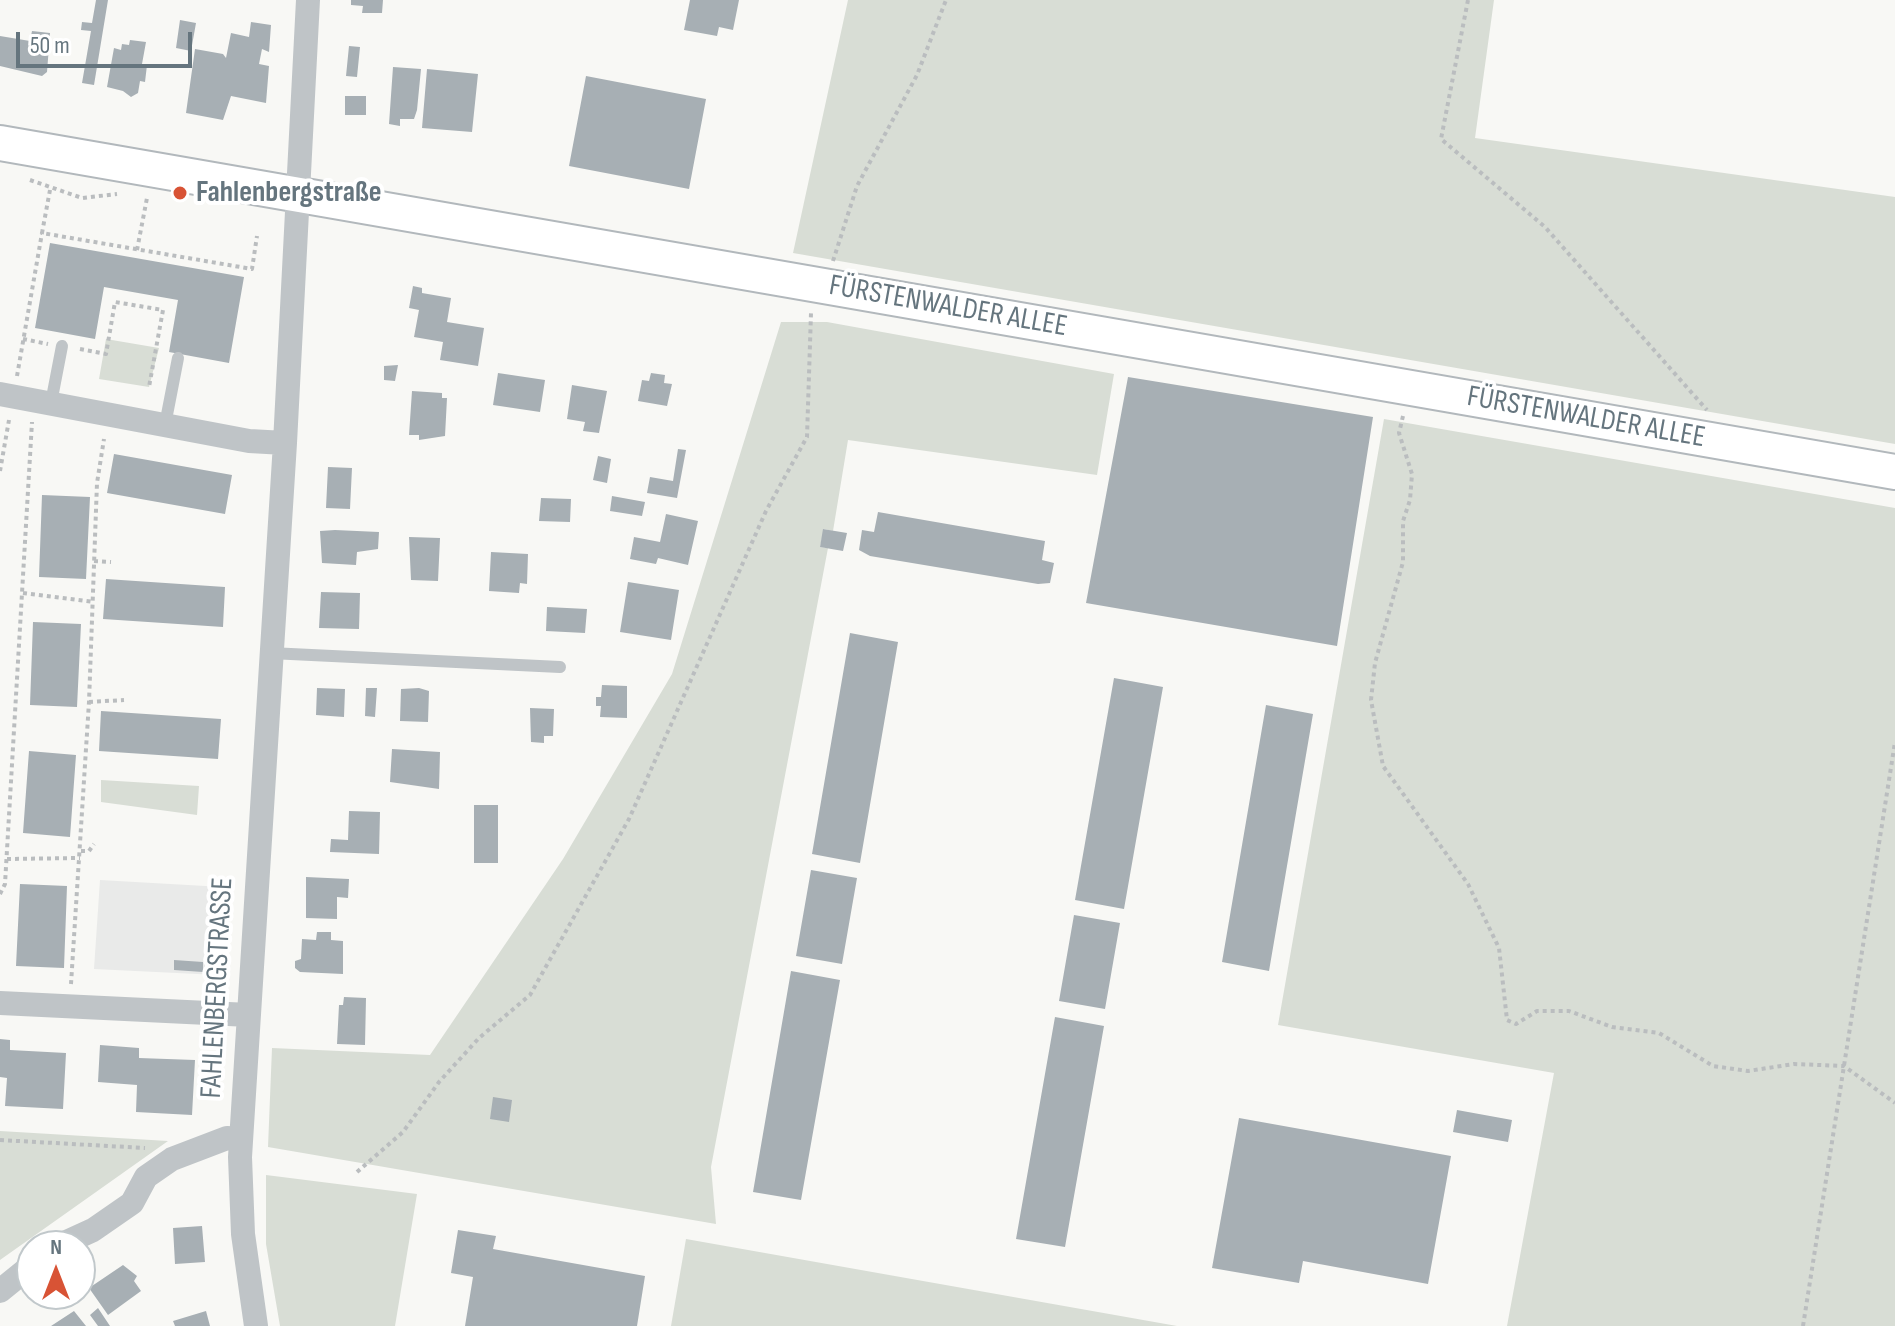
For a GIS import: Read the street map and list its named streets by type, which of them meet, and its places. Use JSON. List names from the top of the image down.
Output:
{
  "streets": {
    "main road": ["FÜRSTENWALDER ALLEE"],
    "street": ["FAHLENBERGSTRASSE"]
  },
  "crossings": [
    ["FÜRSTENWALDER ALLEE", "FAHLENBERGSTRASSE"]
  ],
  "places": ["Fahlenbergstraße"],
  "scale_bar": "50 m",
  "north": "top"
}
